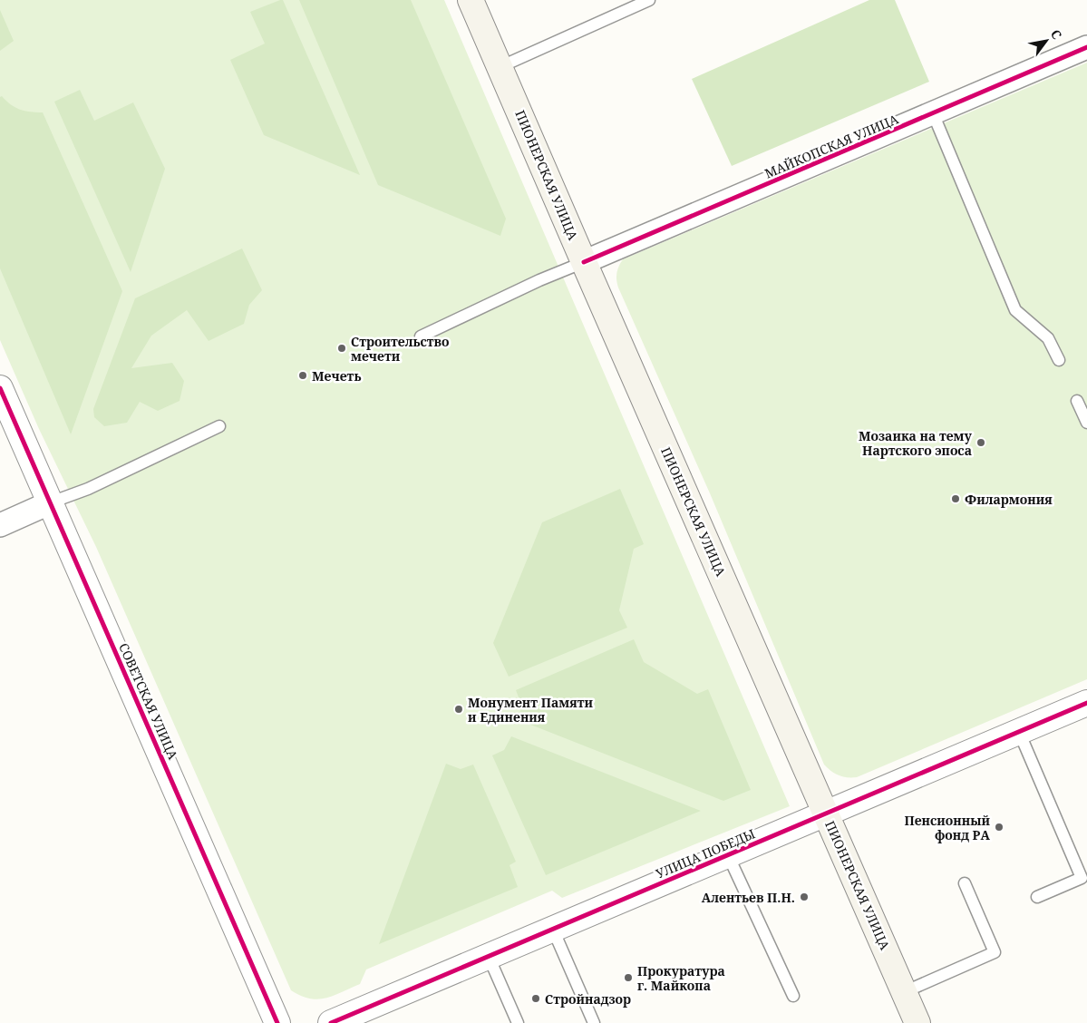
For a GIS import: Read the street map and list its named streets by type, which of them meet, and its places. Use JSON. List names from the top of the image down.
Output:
{
  "streets": {
    "main road": ["ПИОНЕРСКАЯ УЛИЦА"],
    "street": ["МАЙКОПСКАЯ УЛИЦА", "СОВЕТСКАЯ УЛИЦА", "УЛИЦА ПОБЕДЫ"]
  },
  "crossings": [
    ["МАЙКОПСКАЯ УЛИЦА", "ПИОНЕРСКАЯ УЛИЦА"],
    ["ПИОНЕРСКАЯ УЛИЦА", "УЛИЦА ПОБЕДЫ"]
  ],
  "places": [
    "Строительство мечети",
    "Мечеть",
    "Мозаика на тему Нартского эпоса",
    "Филармония",
    "Монумент Памяти и Единения",
    "Пенсионный фонд РА",
    "Алентьев П.Н.",
    "Прокуратура г. Майкопа",
    "Стройнадзор"
  ],
  "north": "top right"
}
